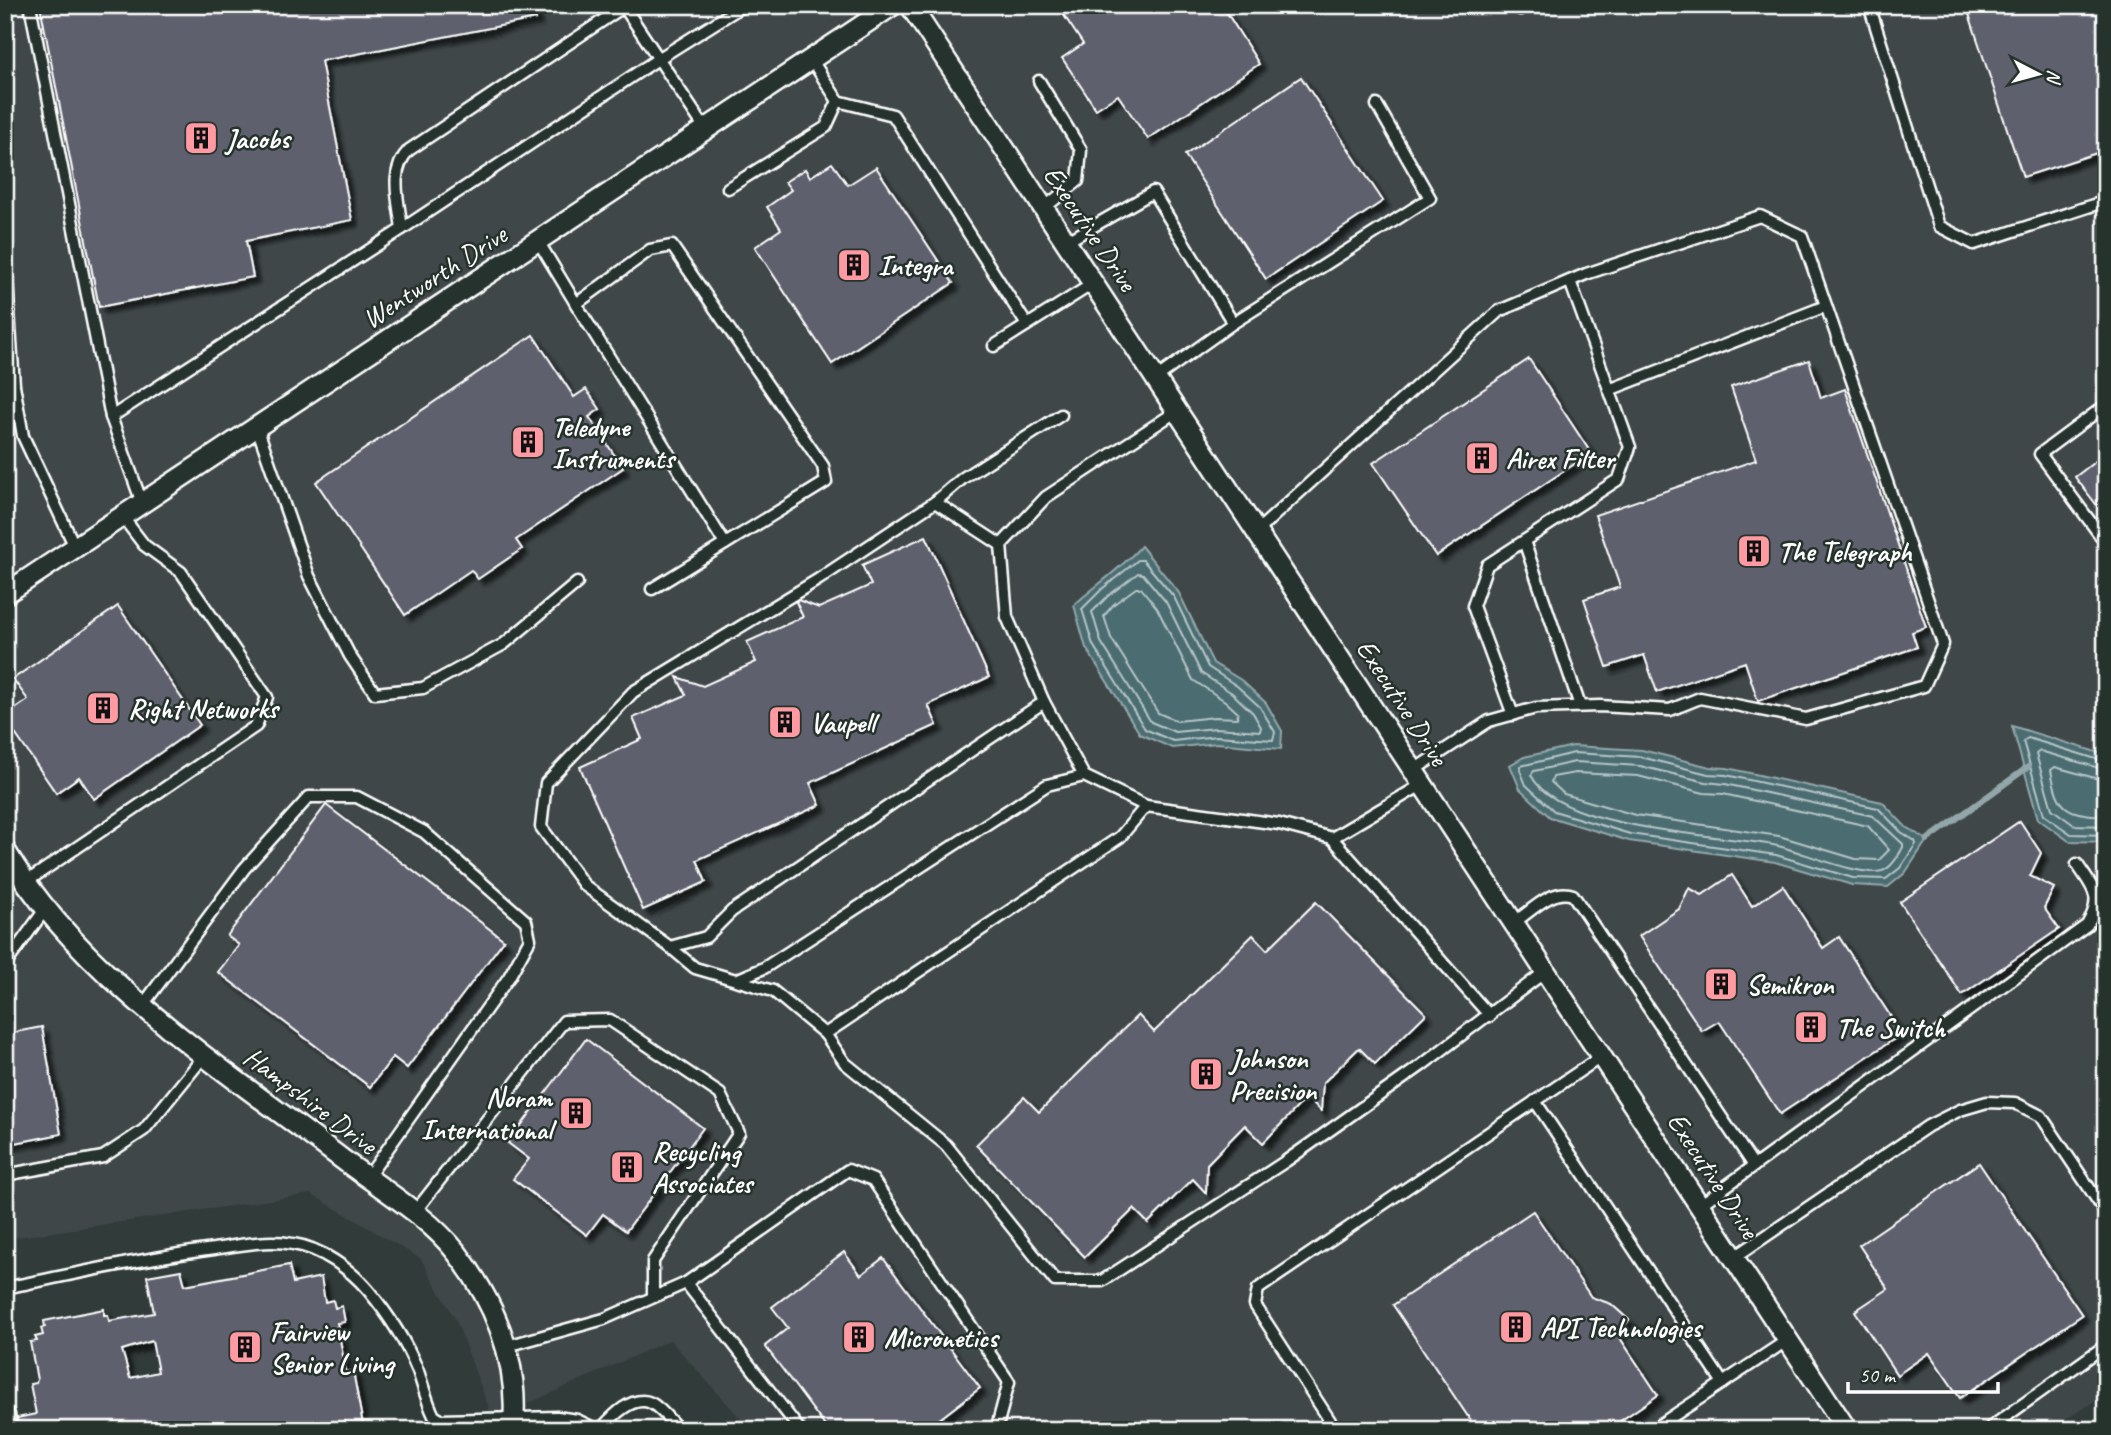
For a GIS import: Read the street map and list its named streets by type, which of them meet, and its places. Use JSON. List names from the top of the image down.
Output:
{
  "streets": {
    "street": ["Executive Drive", "Wentworth Drive", "Hampshire Drive"]
  },
  "places": {
    "building": [
      "Jacobs",
      "Integra",
      "Teledyne Instruments",
      "Airex Filter",
      "The Telegraph",
      "Right Networks",
      "Vaupell",
      "Semikron",
      "The Switch",
      "Johnson Precision",
      "Noram International",
      "Recycling Associates",
      "API Technologies",
      "Micronetics",
      "Fairview Senior Living"
    ]
  },
  "scale_bar": "50 m",
  "north": "right"
}
